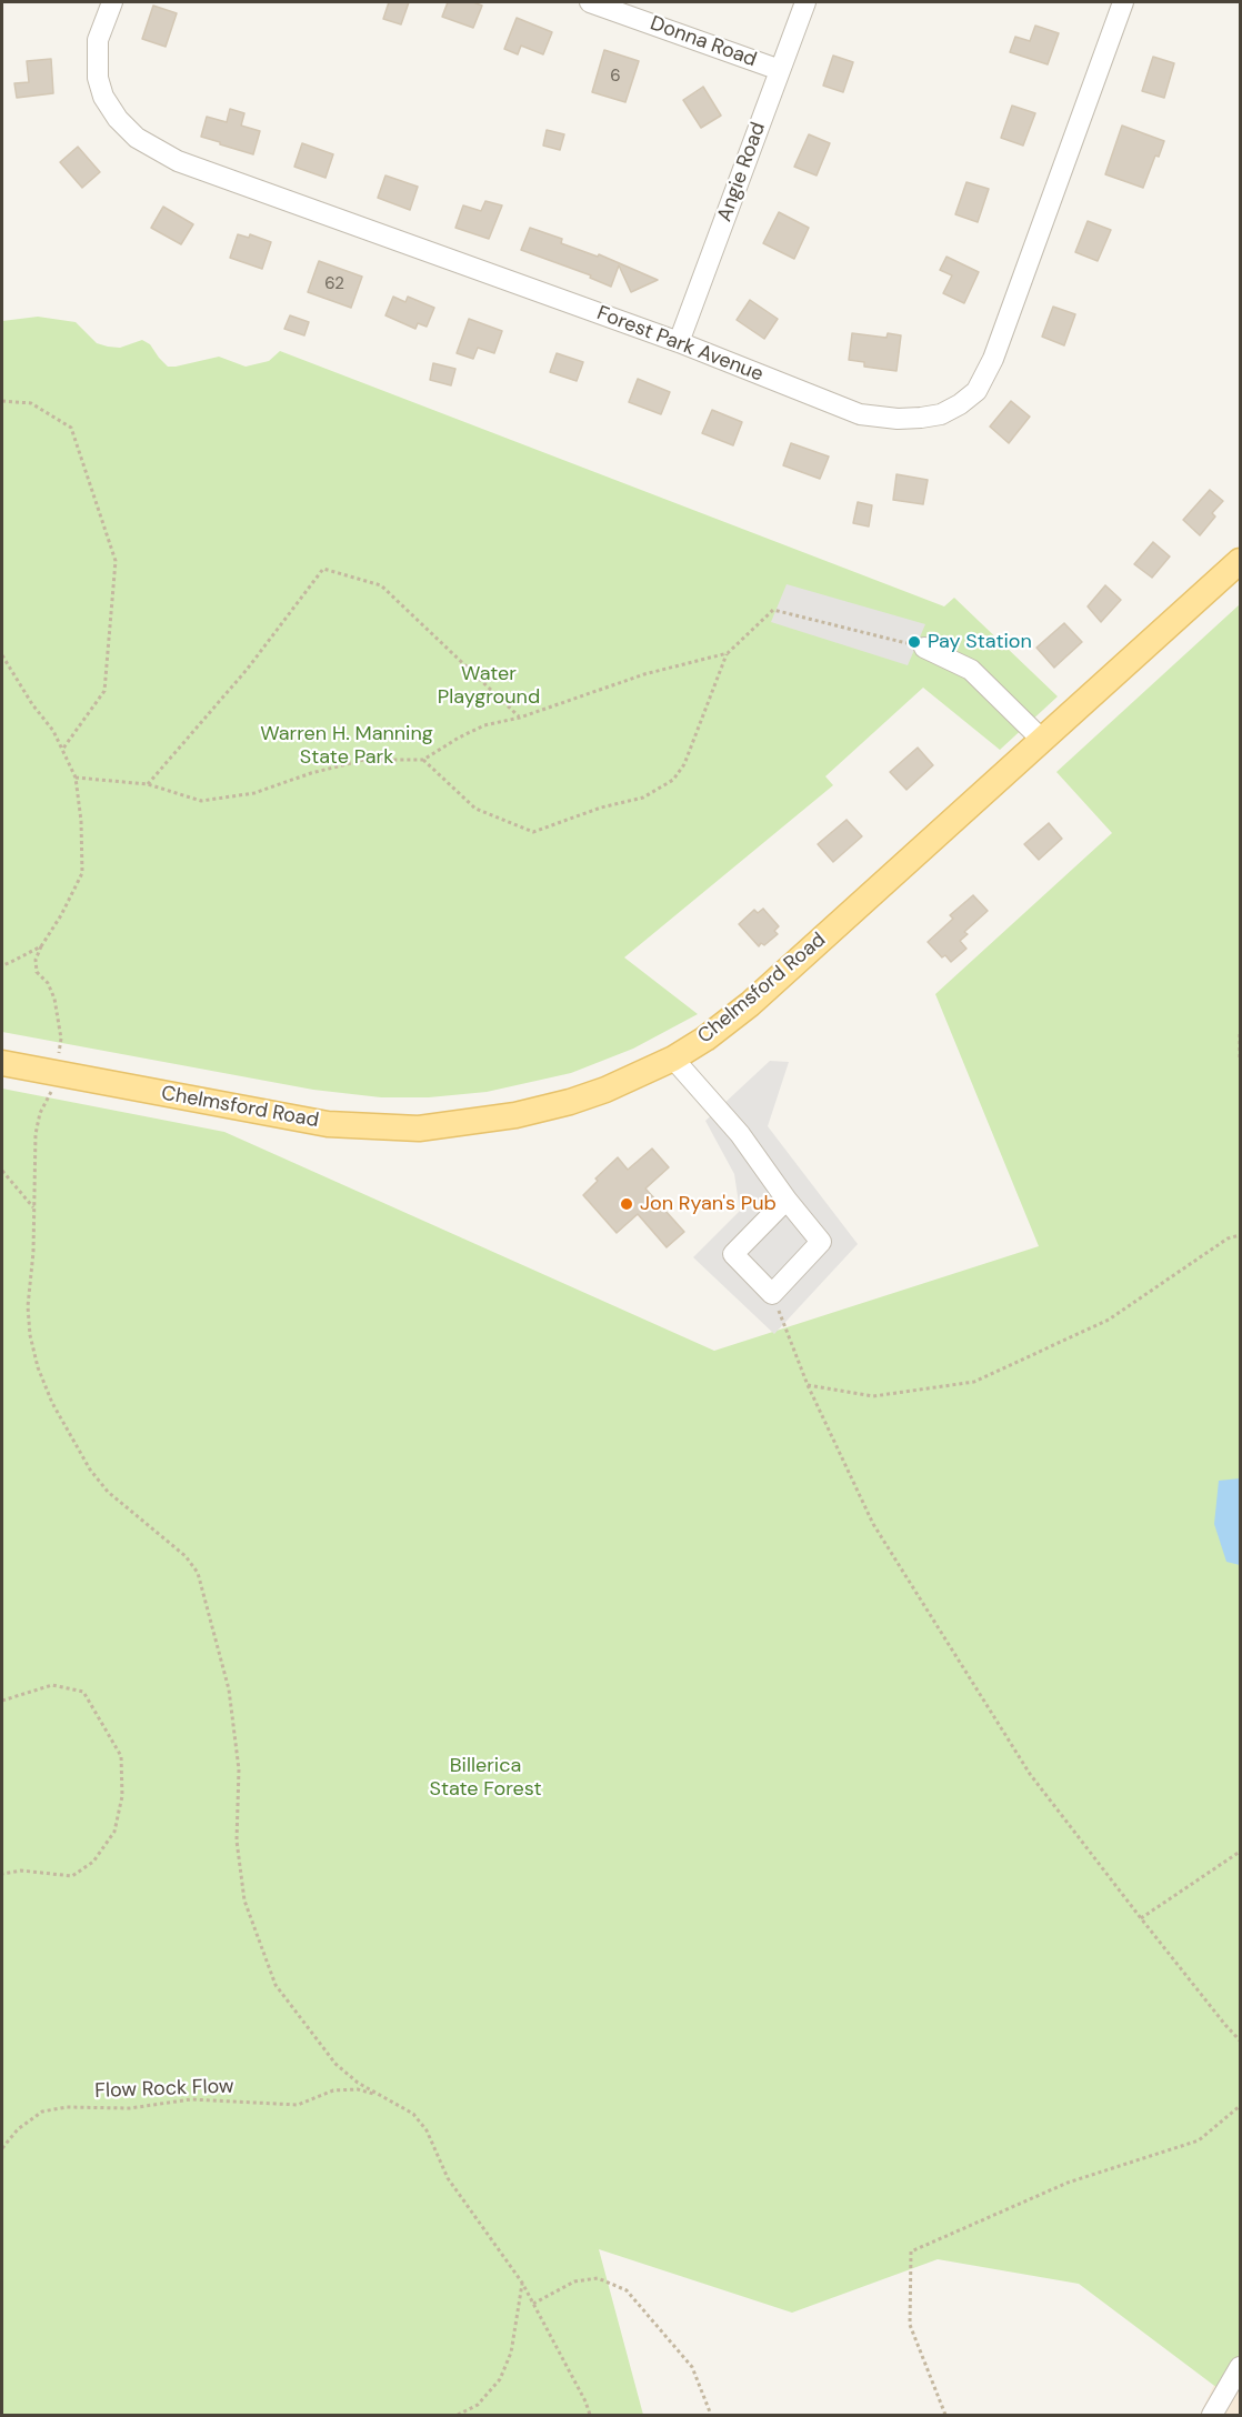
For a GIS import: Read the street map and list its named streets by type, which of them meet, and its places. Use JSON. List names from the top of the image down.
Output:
{
  "streets": {
    "main road": ["Chelmsford Road"],
    "street": ["Donna Road", "Angie Road", "Forest Park Avenue"],
    "path": ["Flow Rock Flow"]
  },
  "crossings": [
    ["Donna Road", "Angie Road"],
    ["Angie Road", "Forest Park Avenue"]
  ],
  "parks": ["Water Playground", "Warren H. Manning State Park", "Billerica State Forest"],
  "places": ["Pay Station", "Jon Ryan's Pub"],
  "house_numbers": ["6", "62"]
}
